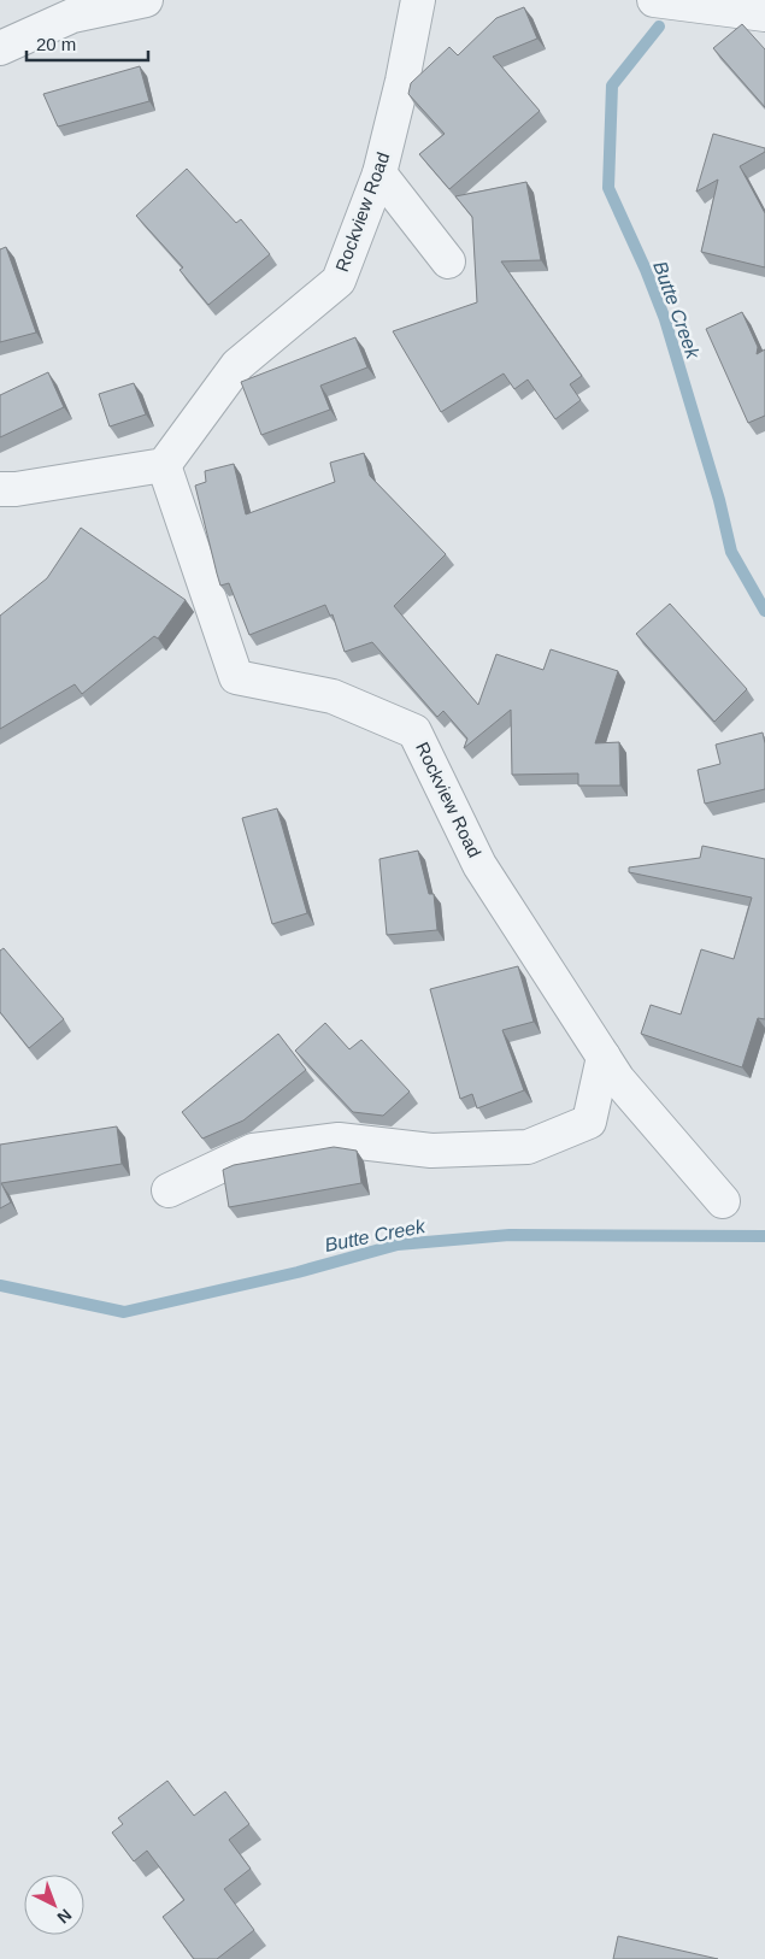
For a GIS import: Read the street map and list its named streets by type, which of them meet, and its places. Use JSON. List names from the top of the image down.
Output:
{
  "streets": {
    "street": ["Rockview Road"]
  },
  "water": ["Butte Creek"],
  "scale_bar": "20 m",
  "north": "bottom right"
}
